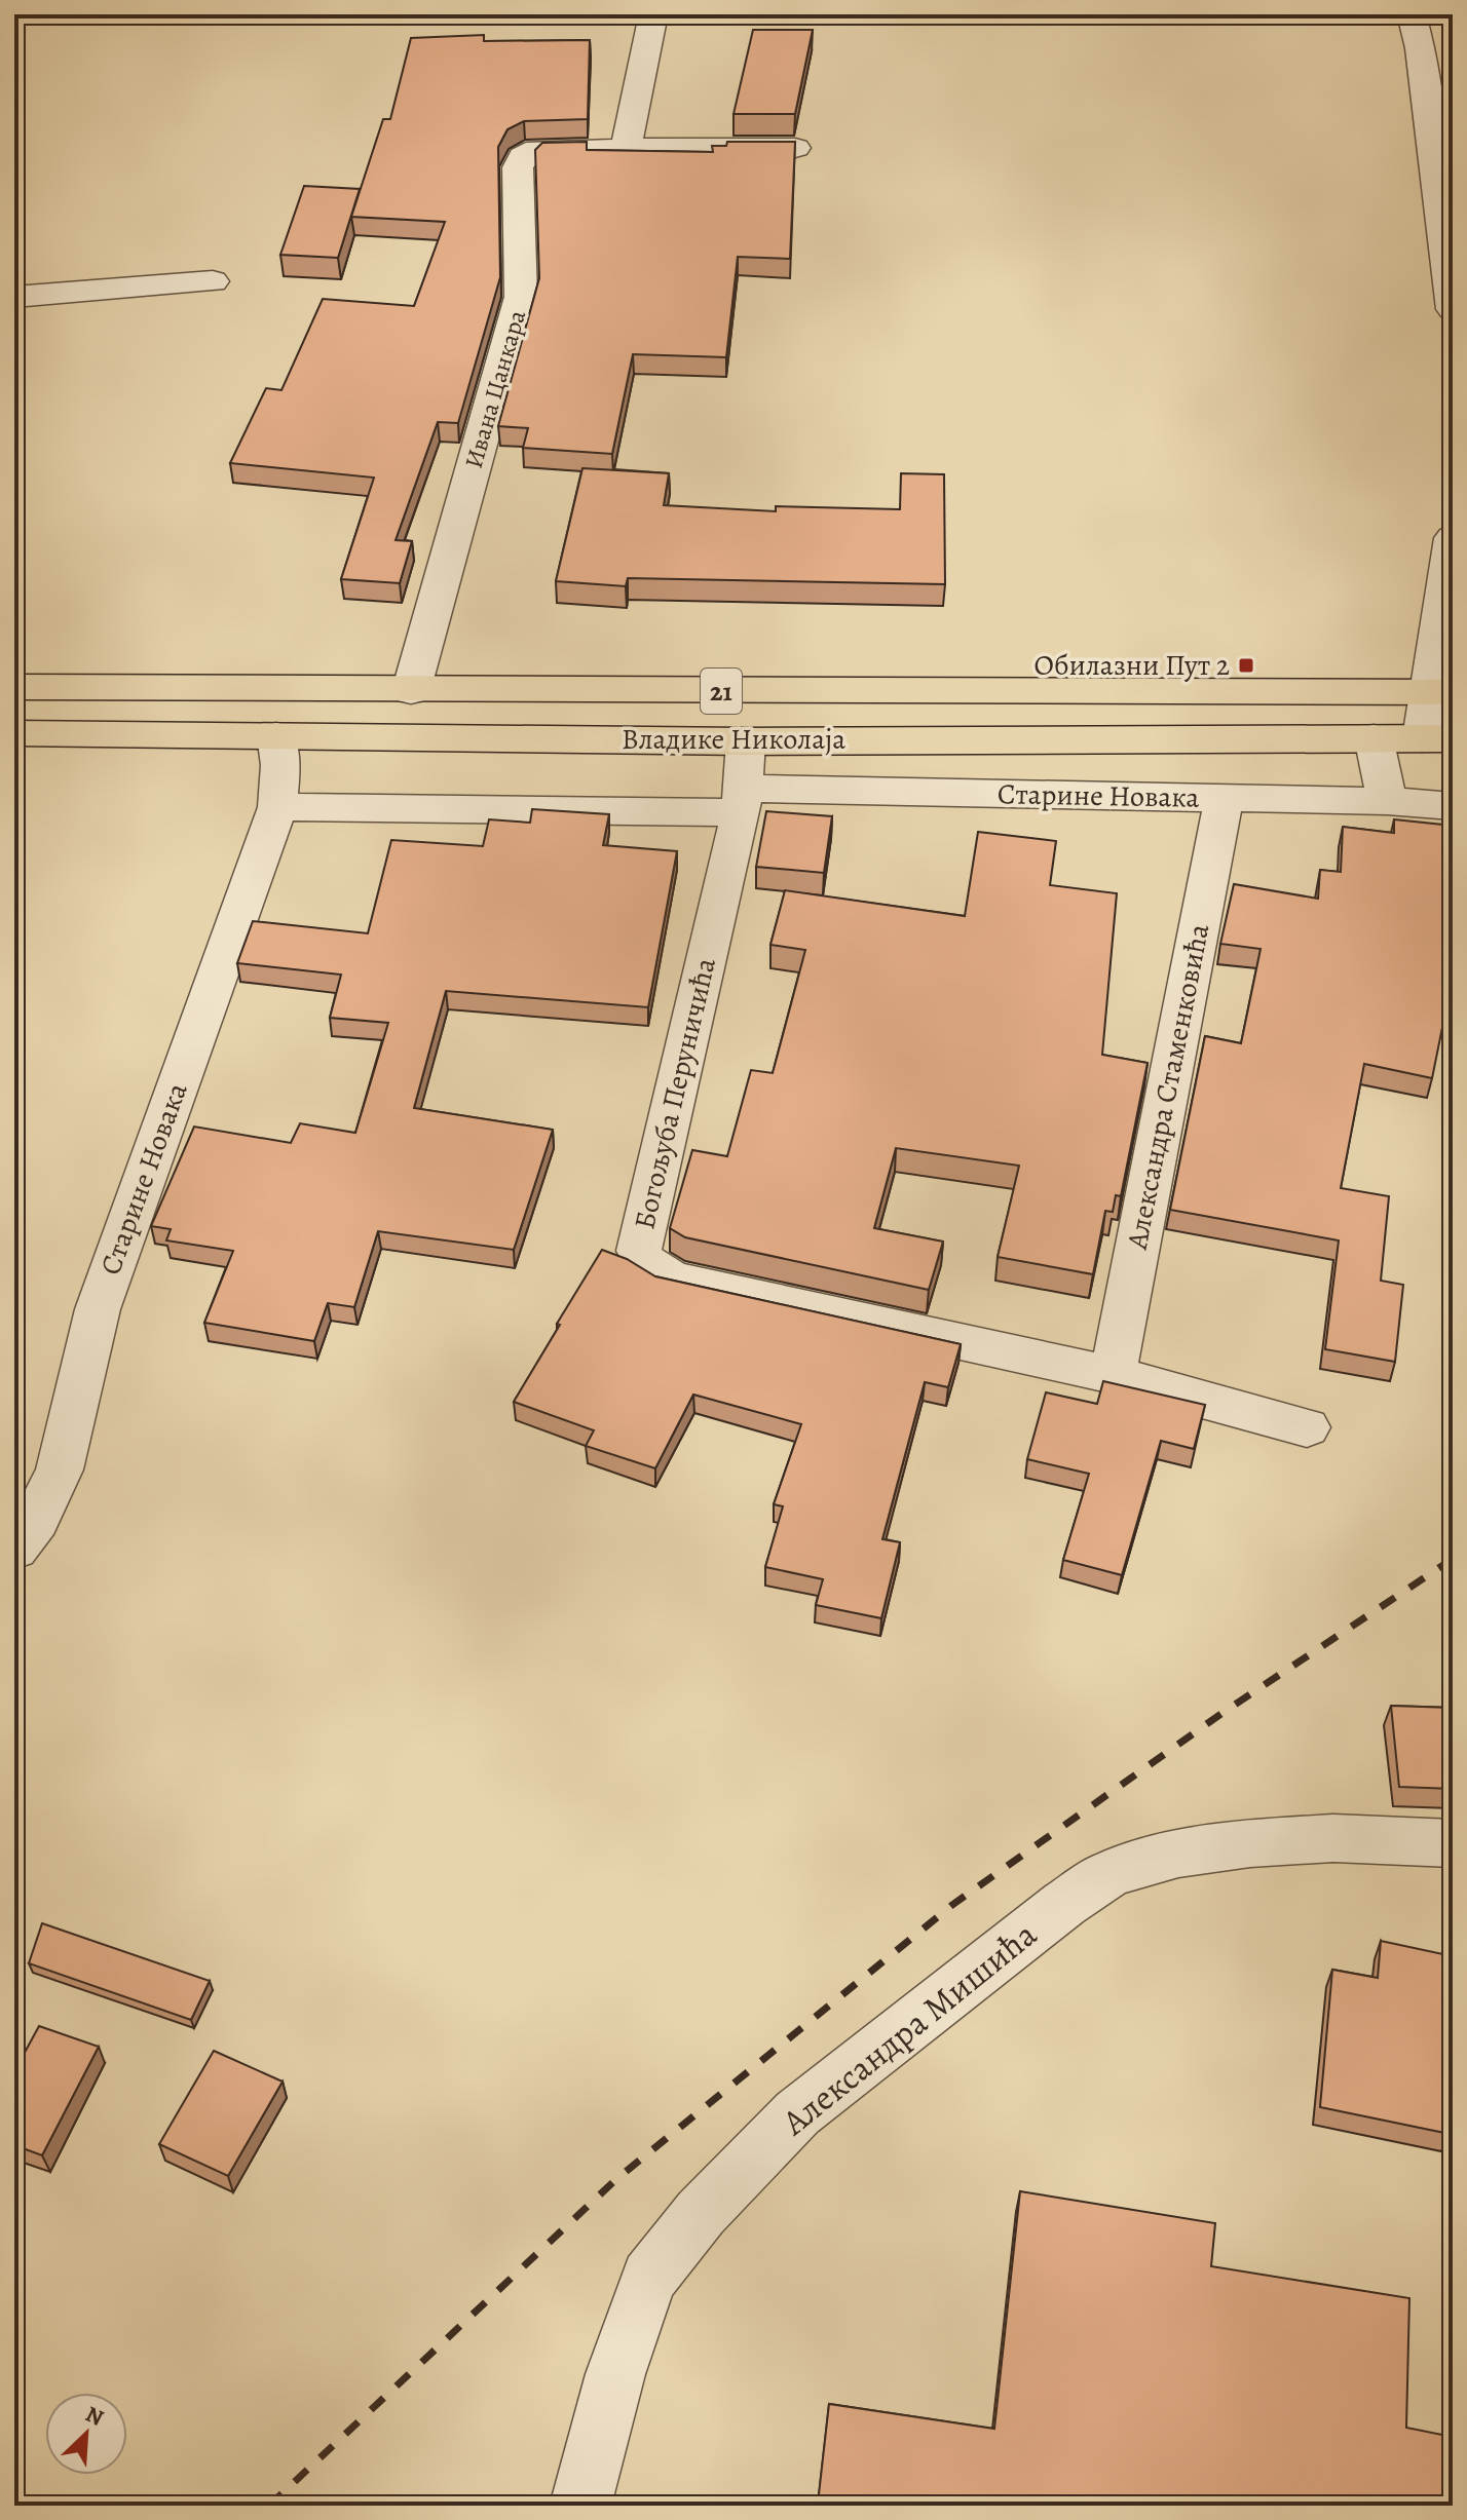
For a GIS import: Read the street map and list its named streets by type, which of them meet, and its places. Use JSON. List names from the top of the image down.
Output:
{
  "streets": {
    "main road": ["21", "Владике Николаја"],
    "street": [
      "Ивана Цанкара",
      "Старине Новака",
      "Александра Стаменковића",
      "Богољуба Перуничића",
      "Александра Мишића"
    ]
  },
  "crossings": [
    ["Ивана Цанкара", "Владике Николаја"],
    ["Владике Николаја", "Старине Новака"],
    ["Владике Николаја", "Богољуба Перуничића"],
    ["Старине Новака", "Александра Стаменковића"],
    ["Старине Новака", "Богољуба Перуничића"],
    ["Александра Стаменковића", "Богољуба Перуничића"]
  ],
  "places": {
    "transit": ["Обилазни Пут 2"]
  },
  "north": "top right"
}
